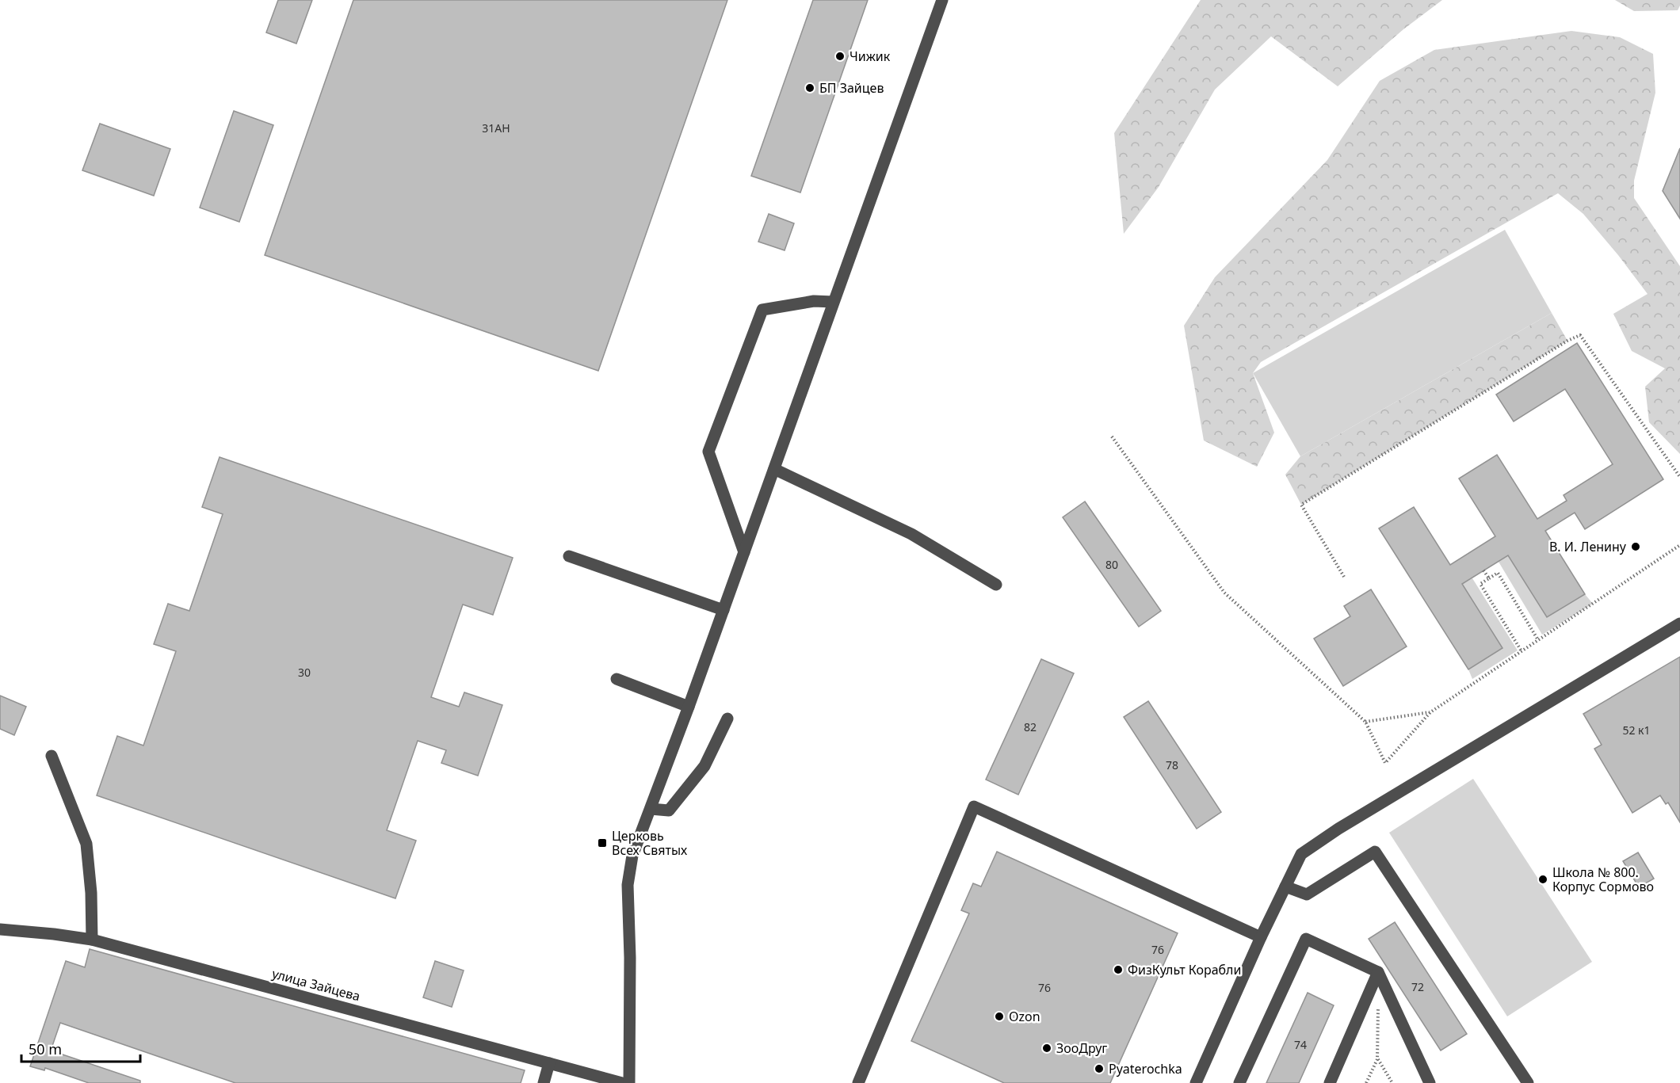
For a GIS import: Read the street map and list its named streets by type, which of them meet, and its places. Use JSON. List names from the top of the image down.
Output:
{
  "streets": {
    "street": ["улица Зайцева"]
  },
  "places": {
    "other": [
      "Чижик",
      "БП Зайцев",
      "В. И. Ленину",
      "Школа № 800. Корпус Сормово",
      "ФизКульт Корабли",
      "Ozon",
      "ЗооДруг",
      "Pyaterochka"
    ],
    "transit": ["Церковь Всех Святых"]
  },
  "house_numbers": [
    "31АН",
    "80",
    "30",
    "82",
    "52 к1",
    "78",
    "76",
    "72",
    "76",
    "74"
  ],
  "scale_bar": "50 m"
}
